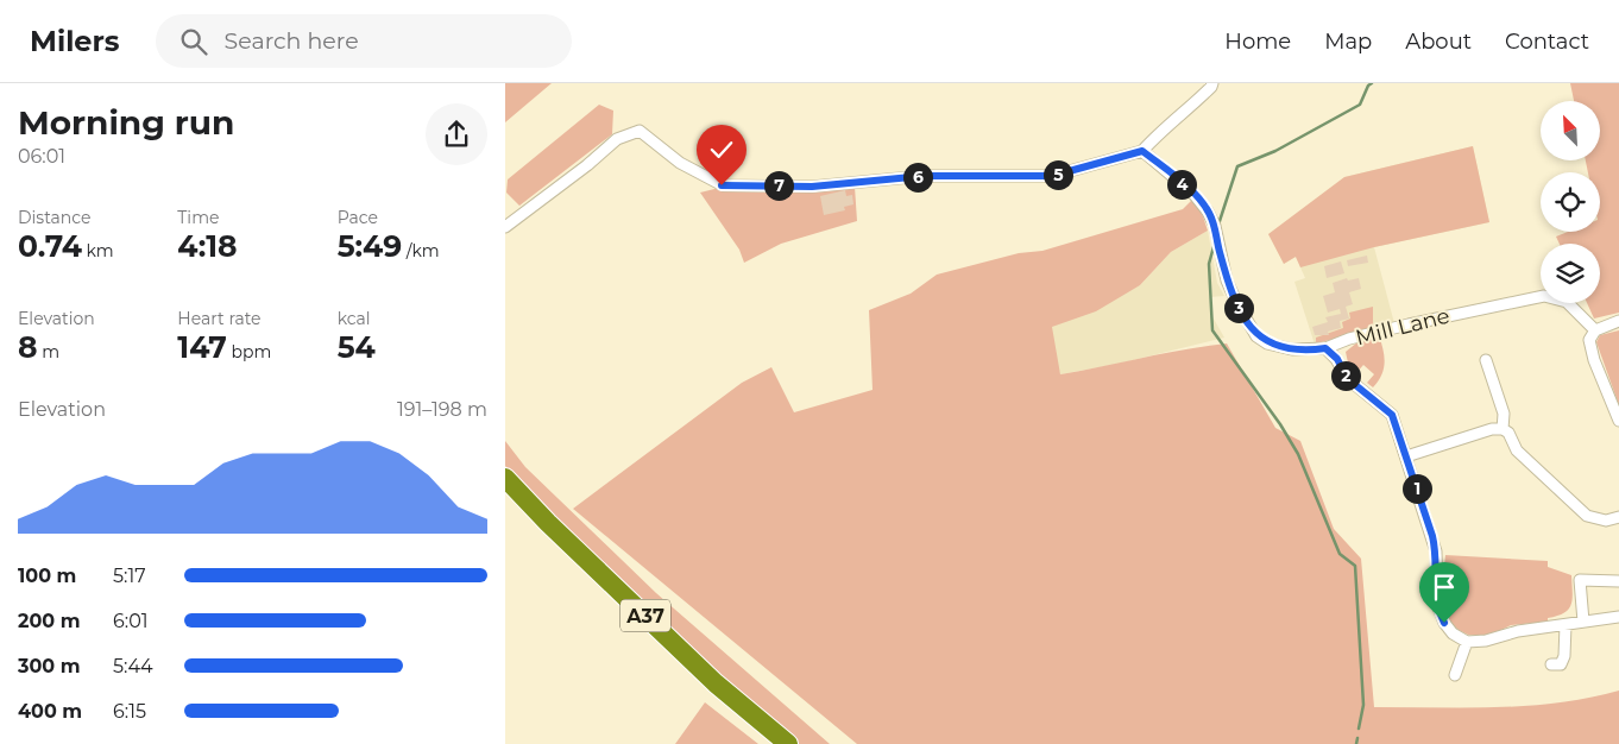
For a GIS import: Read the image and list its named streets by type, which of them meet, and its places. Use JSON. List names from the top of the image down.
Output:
{
  "streets": {
    "highway": ["A37"],
    "street": ["Mill Lane"]
  },
  "north": "top left",
  "page": {
    "header": "Milers",
    "search": "Search here",
    "nav": [
      "Home",
      "Map",
      "About",
      "Contact"
    ],
    "heading": ["Morning run", "06:01"],
    "pins": [
      "5",
      "6",
      "4",
      "7",
      "3",
      "2",
      "1"
    ],
    "stats": [
      ["Distance", "0.74 km"],
      ["Time", "4:18"],
      ["Pace", "5:49 /km"],
      ["Elevation", "8 m"],
      ["Heart rate", "147 bpm"],
      ["kcal", "54"]
    ],
    "chart": ["Elevation", "191–198 m"],
    "list": [
      {
        "name": "100 m",
        "note": "5:17"
      },
      {
        "name": "200 m",
        "note": "6:01"
      },
      {
        "name": "300 m",
        "note": "5:44"
      },
      {
        "name": "400 m",
        "note": "6:15"
      }
    ]
  }
}
